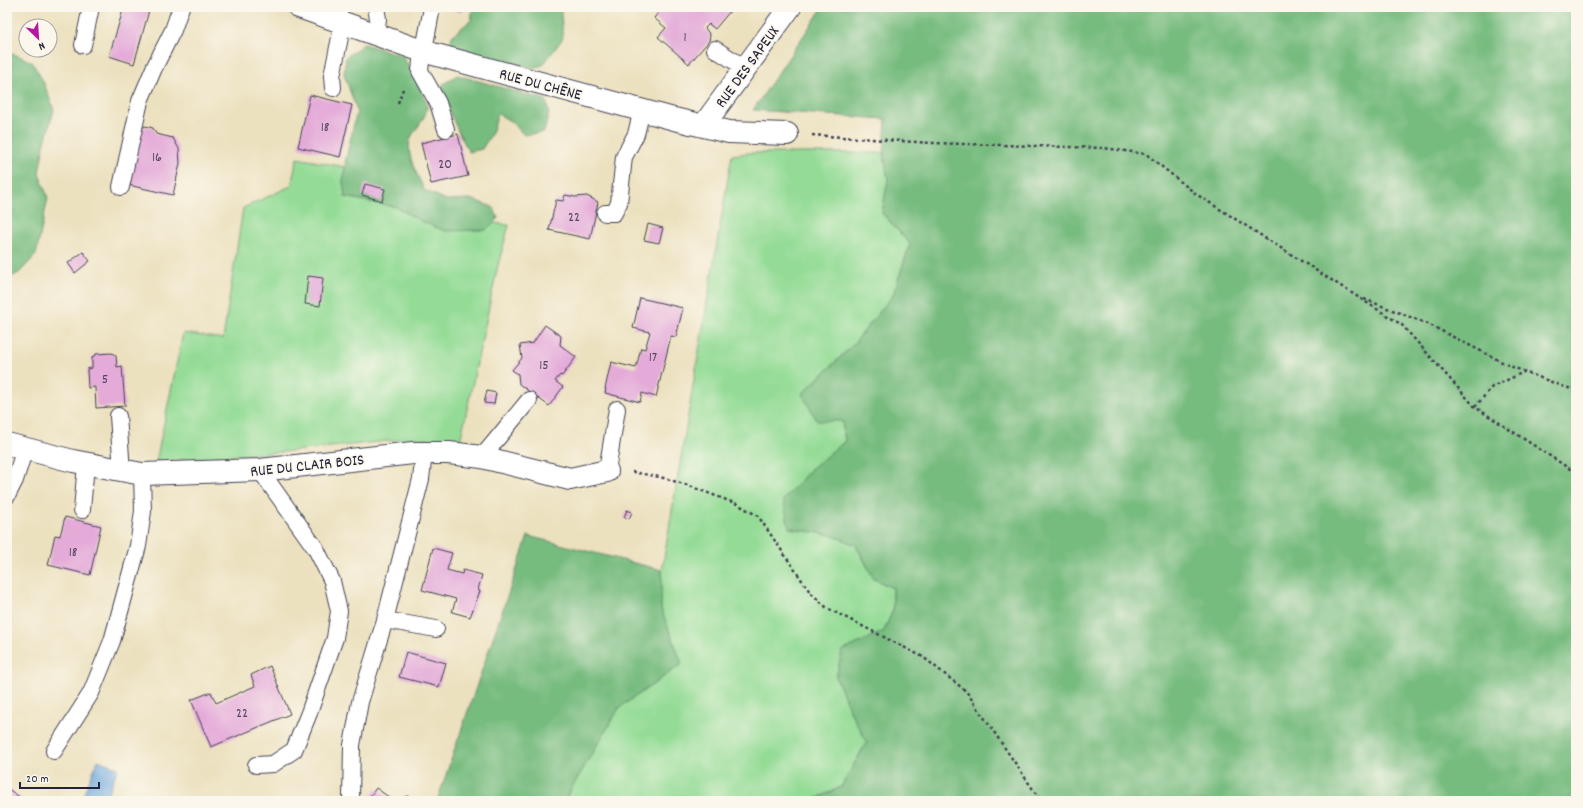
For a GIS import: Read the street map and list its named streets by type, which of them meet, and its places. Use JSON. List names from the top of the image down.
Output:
{
  "streets": {
    "street": ["RUE DES SAPEUX", "RUE DU CHÊNE", "RUE DU CLAIR BOIS"]
  },
  "crossings": [
    ["RUE DES SAPEUX", "RUE DU CHÊNE"]
  ],
  "house_numbers": [
    "1",
    "18",
    "16",
    "20",
    "22",
    "17",
    "15",
    "5",
    "18",
    "22"
  ],
  "scale_bar": "20 m",
  "north": "bottom right"
}
